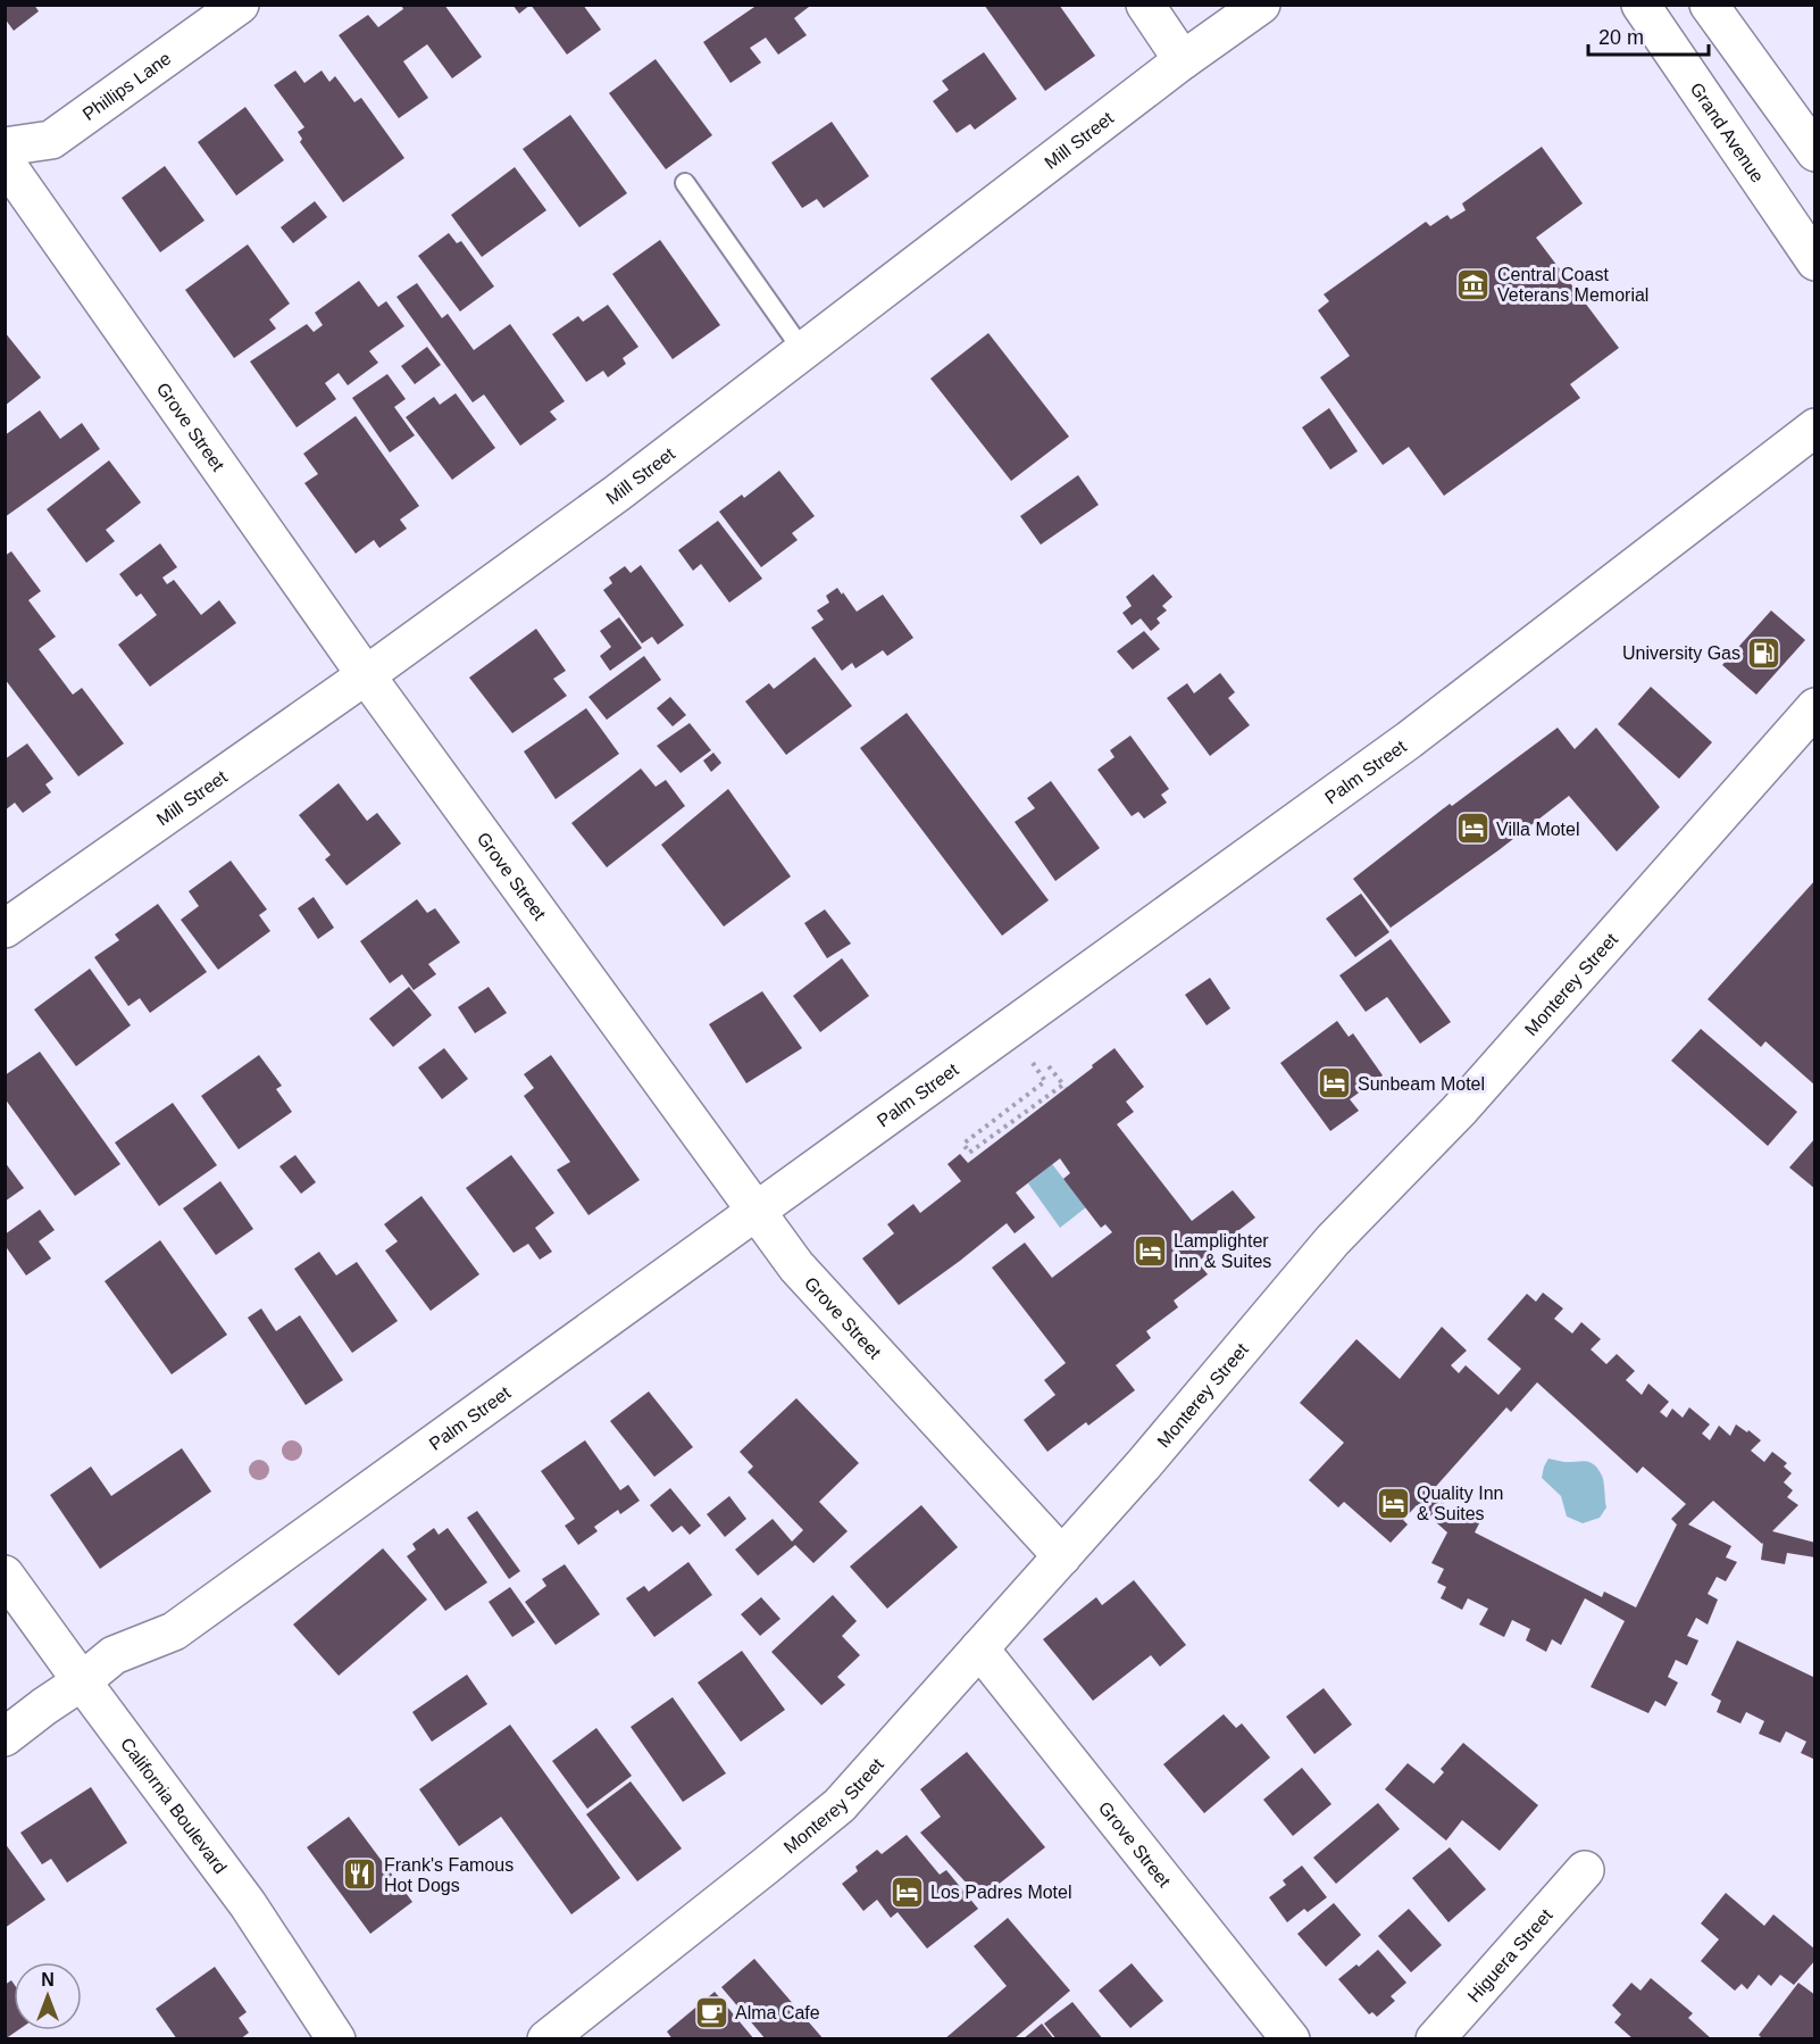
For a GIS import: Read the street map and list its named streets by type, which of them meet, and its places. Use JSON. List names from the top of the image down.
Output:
{
  "streets": {
    "street": [
      "Phillips Lane",
      "Grand Avenue",
      "Mill Street",
      "Grove Street",
      "Palm Street",
      "Monterey Street",
      "California Boulevard",
      "Higuera Street"
    ]
  },
  "crossings": [
    ["Mill Street", "Grove Street"],
    ["Grove Street", "Palm Street"],
    ["Grove Street", "Monterey Street"],
    ["Palm Street", "California Boulevard"]
  ],
  "places": {
    "museum": ["Central Coast Veterans Memorial"],
    "fuel station": ["University Gas"],
    "hotel": [
      "Villa Motel",
      "Sunbeam Motel",
      "Lamplighter Inn & Suites",
      "Quality Inn & Suites",
      "Los Padres Motel"
    ],
    "restaurant": ["Frank's Famous Hot Dogs"],
    "cafe": ["Alma Cafe"]
  },
  "scale_bar": "20 m",
  "north": "top"
}
